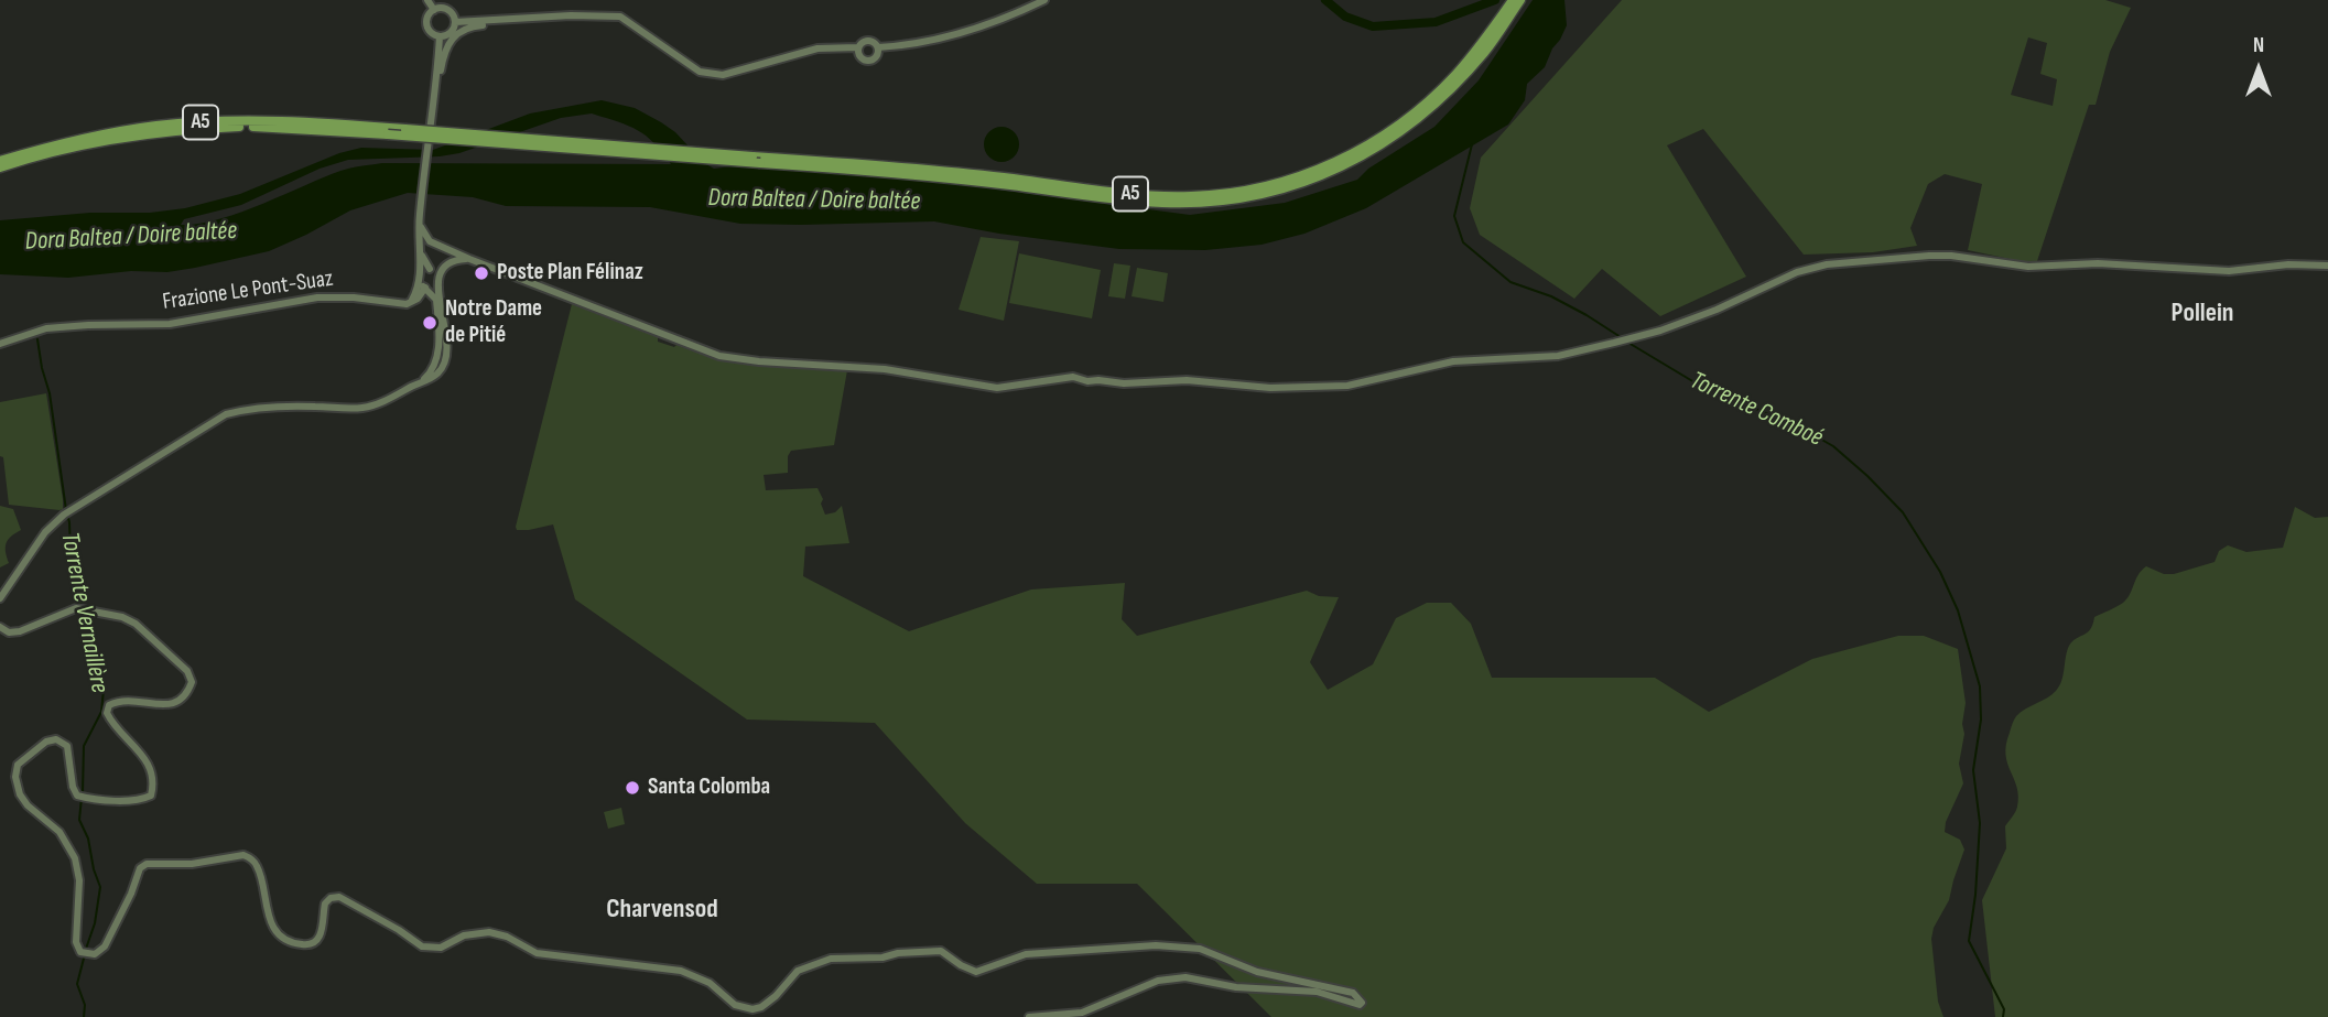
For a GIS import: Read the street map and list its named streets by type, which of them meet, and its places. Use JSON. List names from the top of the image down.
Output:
{
  "streets": {
    "highway": ["A5"],
    "main road": ["Frazione Le Pont-Suaz"]
  },
  "districts": ["Pollein", "Charvensod"],
  "water": ["Dora Baltea / Doire baltée", "Torrente Comboé", "Torrente Vernaillère"],
  "places": ["Poste Plan Félinaz", "Notre Dame de Pitié", "Santa Colomba"],
  "north": "top"
}
